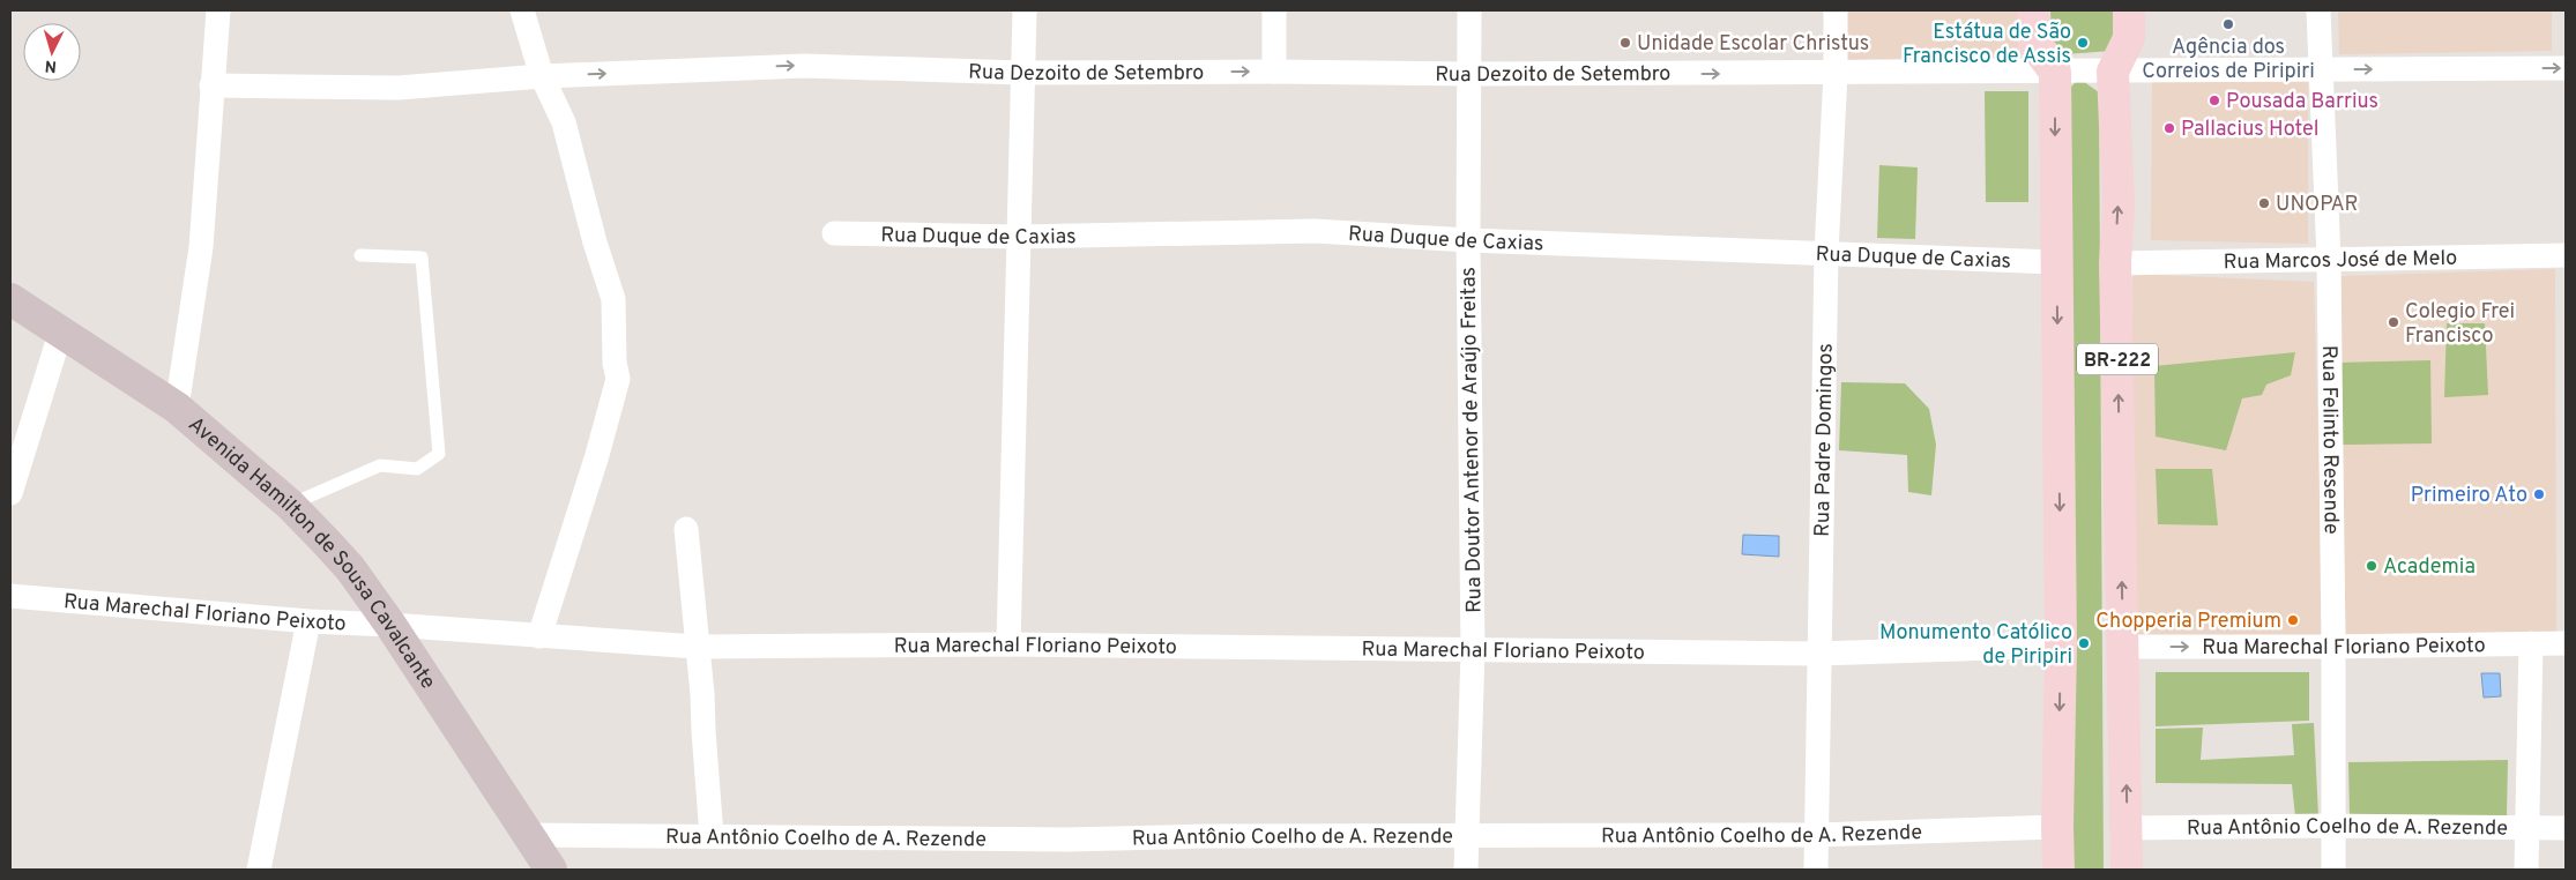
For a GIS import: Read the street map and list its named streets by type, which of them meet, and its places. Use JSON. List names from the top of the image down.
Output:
{
  "streets": {
    "main road": ["BR-222", "Avenida Hamilton de Sousa Cavalcante"],
    "street": [
      "Rua Dezoito de Setembro",
      "Rua Duque de Caxias",
      "Rua Marcos José de Melo",
      "Rua Doutor Antenor de Araújo Freitas",
      "Rua Padre Domingos",
      "Rua Felinto Resende",
      "Rua Marechal Floriano Peixoto",
      "Rua Antônio Coelho de A. Rezende"
    ]
  },
  "crossings": [
    ["Rua Dezoito de Setembro", "BR-222"],
    ["Rua Dezoito de Setembro", "Rua Doutor Antenor de Araújo Freitas"],
    ["Rua Dezoito de Setembro", "Rua Padre Domingos"],
    ["Rua Dezoito de Setembro", "Rua Felinto Resende"],
    ["Rua Duque de Caxias", "BR-222"],
    ["Rua Duque de Caxias", "Rua Doutor Antenor de Araújo Freitas"],
    ["Rua Duque de Caxias", "Rua Padre Domingos"],
    ["Rua Marcos José de Melo", "BR-222"],
    ["Rua Marcos José de Melo", "Rua Felinto Resende"],
    ["BR-222", "Rua Marechal Floriano Peixoto"],
    ["BR-222", "Rua Antônio Coelho de A. Rezende"],
    ["Rua Doutor Antenor de Araújo Freitas", "Rua Marechal Floriano Peixoto"],
    ["Rua Doutor Antenor de Araújo Freitas", "Rua Antônio Coelho de A. Rezende"],
    ["Rua Padre Domingos", "Rua Marechal Floriano Peixoto"],
    ["Rua Padre Domingos", "Rua Antônio Coelho de A. Rezende"],
    ["Rua Felinto Resende", "Rua Marechal Floriano Peixoto"],
    ["Rua Felinto Resende", "Rua Antônio Coelho de A. Rezende"],
    ["Avenida Hamilton de Sousa Cavalcante", "Rua Marechal Floriano Peixoto"],
    ["Avenida Hamilton de Sousa Cavalcante", "Rua Antônio Coelho de A. Rezende"]
  ],
  "one_way": ["Rua Dezoito de Setembro"],
  "places": [
    "Agência dos Correios de Piripiri",
    "Unidade Escolar Christus",
    "Estátua de São Francisco de Assis",
    "Pousada Barrius",
    "Pallacius Hotel",
    "UNOPAR",
    "Colegio Frei Francisco",
    "Primeiro Ato",
    "Academia",
    "Chopperia Premium",
    "Monumento Católico de Piripiri"
  ],
  "north": "bottom"
}
